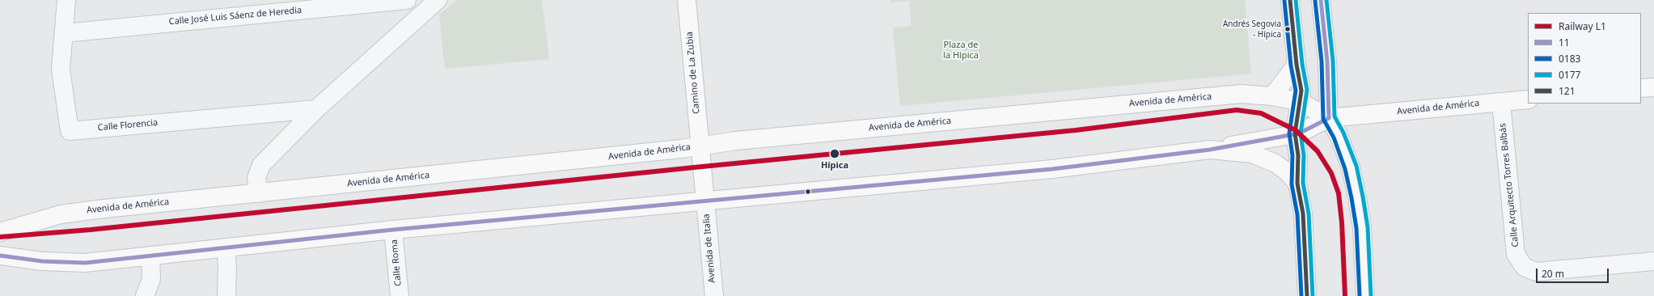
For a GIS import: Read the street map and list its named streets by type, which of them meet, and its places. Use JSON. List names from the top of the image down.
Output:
{
  "streets": {
    "main road": ["Camino de La Zubia", "Avenida de América"],
    "street": [
      "Calle José Luis Sáenz de Heredia",
      "Calle Florencia",
      "Calle Arquitecto Torres Balbás",
      "Avenida de Italia",
      "Calle Roma"
    ]
  },
  "crossings": [
    ["Calle José Luis Sáenz de Heredia", "Calle Florencia"],
    ["Camino de La Zubia", "Avenida de América"],
    ["Camino de La Zubia", "Avenida de Italia"],
    ["Avenida de América", "Calle Arquitecto Torres Balbás"]
  ],
  "parks": ["Plaza de la Hípica"],
  "places": ["Andrés Segovia - Hípica", "Hípica"],
  "lines": [
    "transit line 11",
    "transit line 0177",
    "transit line 121",
    "transit line 0183",
    "rail line L1"
  ],
  "legend": [
    "Railway L1",
    "11",
    "0183",
    "0177",
    "121"
  ],
  "scale_bar": "20 m"
}
